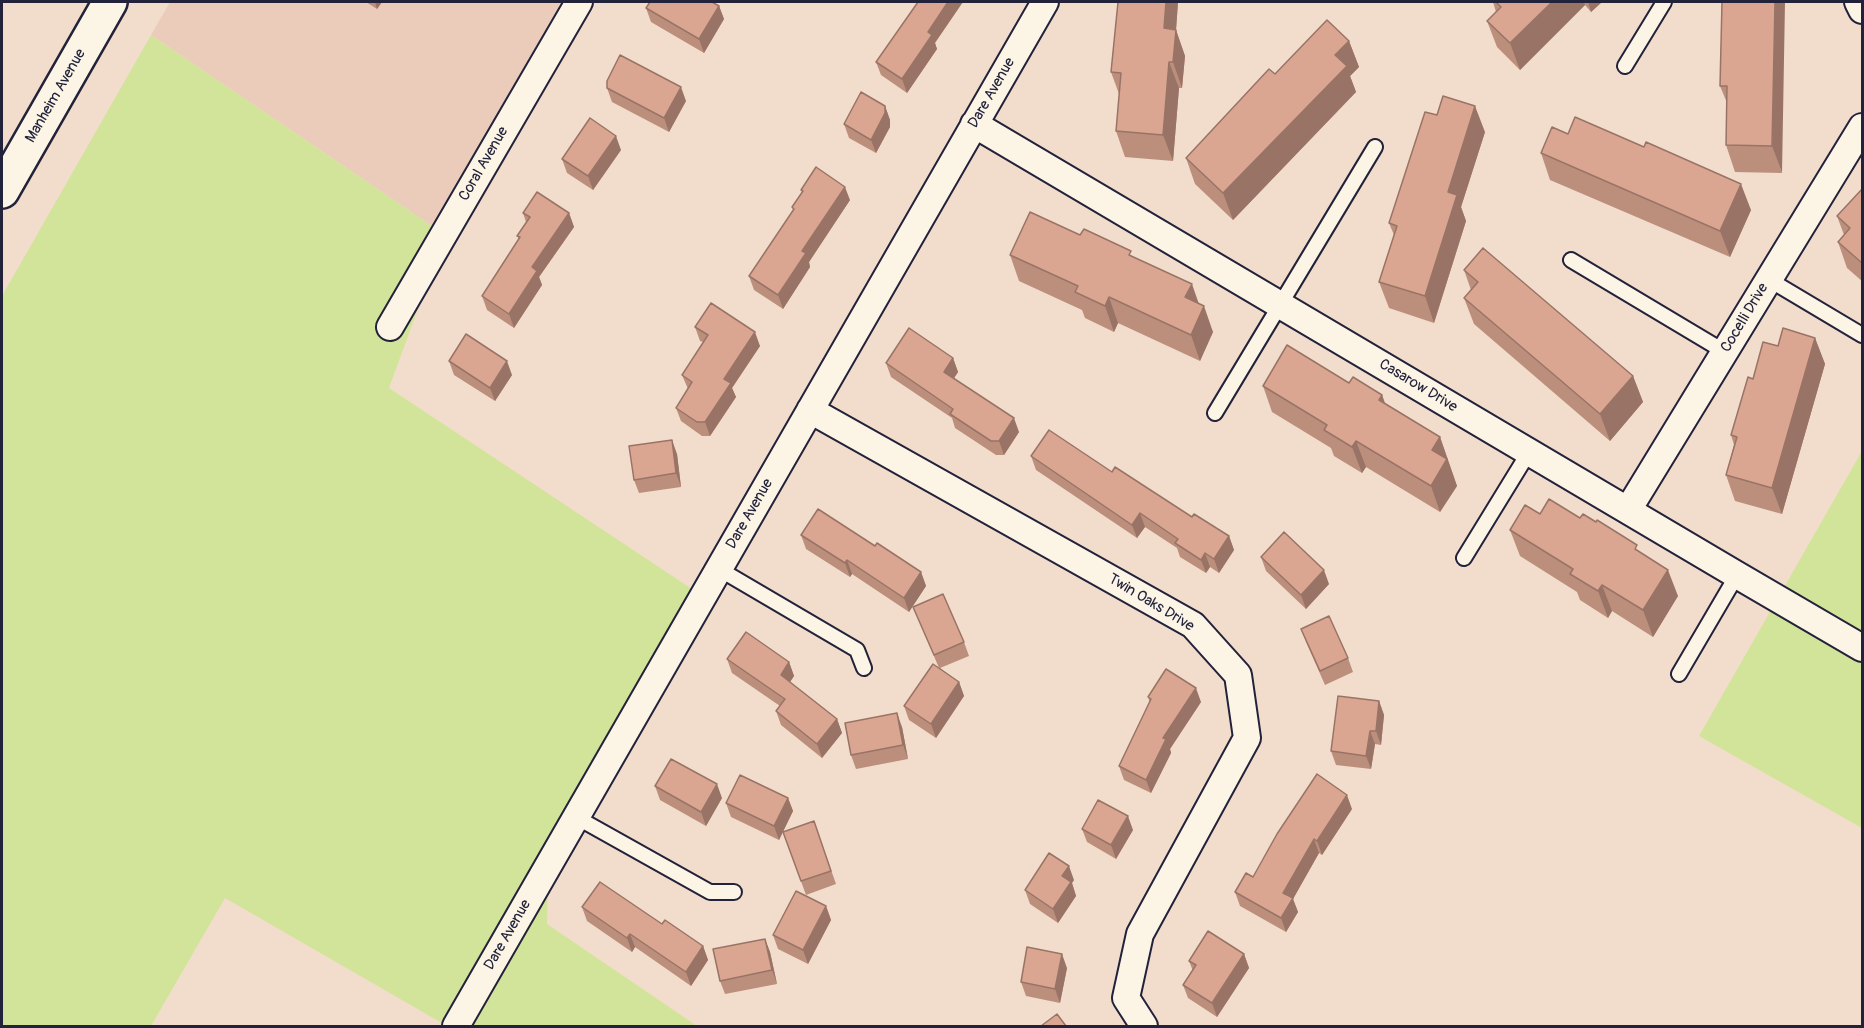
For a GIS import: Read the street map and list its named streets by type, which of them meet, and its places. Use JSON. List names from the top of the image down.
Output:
{
  "streets": {
    "street": [
      "Dare Avenue",
      "Manheim Avenue",
      "Coral Avenue",
      "Cocelli Drive",
      "Casarow Drive",
      "Twin Oaks Drive"
    ]
  },
  "crossings": [
    ["Dare Avenue", "Casarow Drive"],
    ["Dare Avenue", "Twin Oaks Drive"],
    ["Cocelli Drive", "Casarow Drive"]
  ]
}
